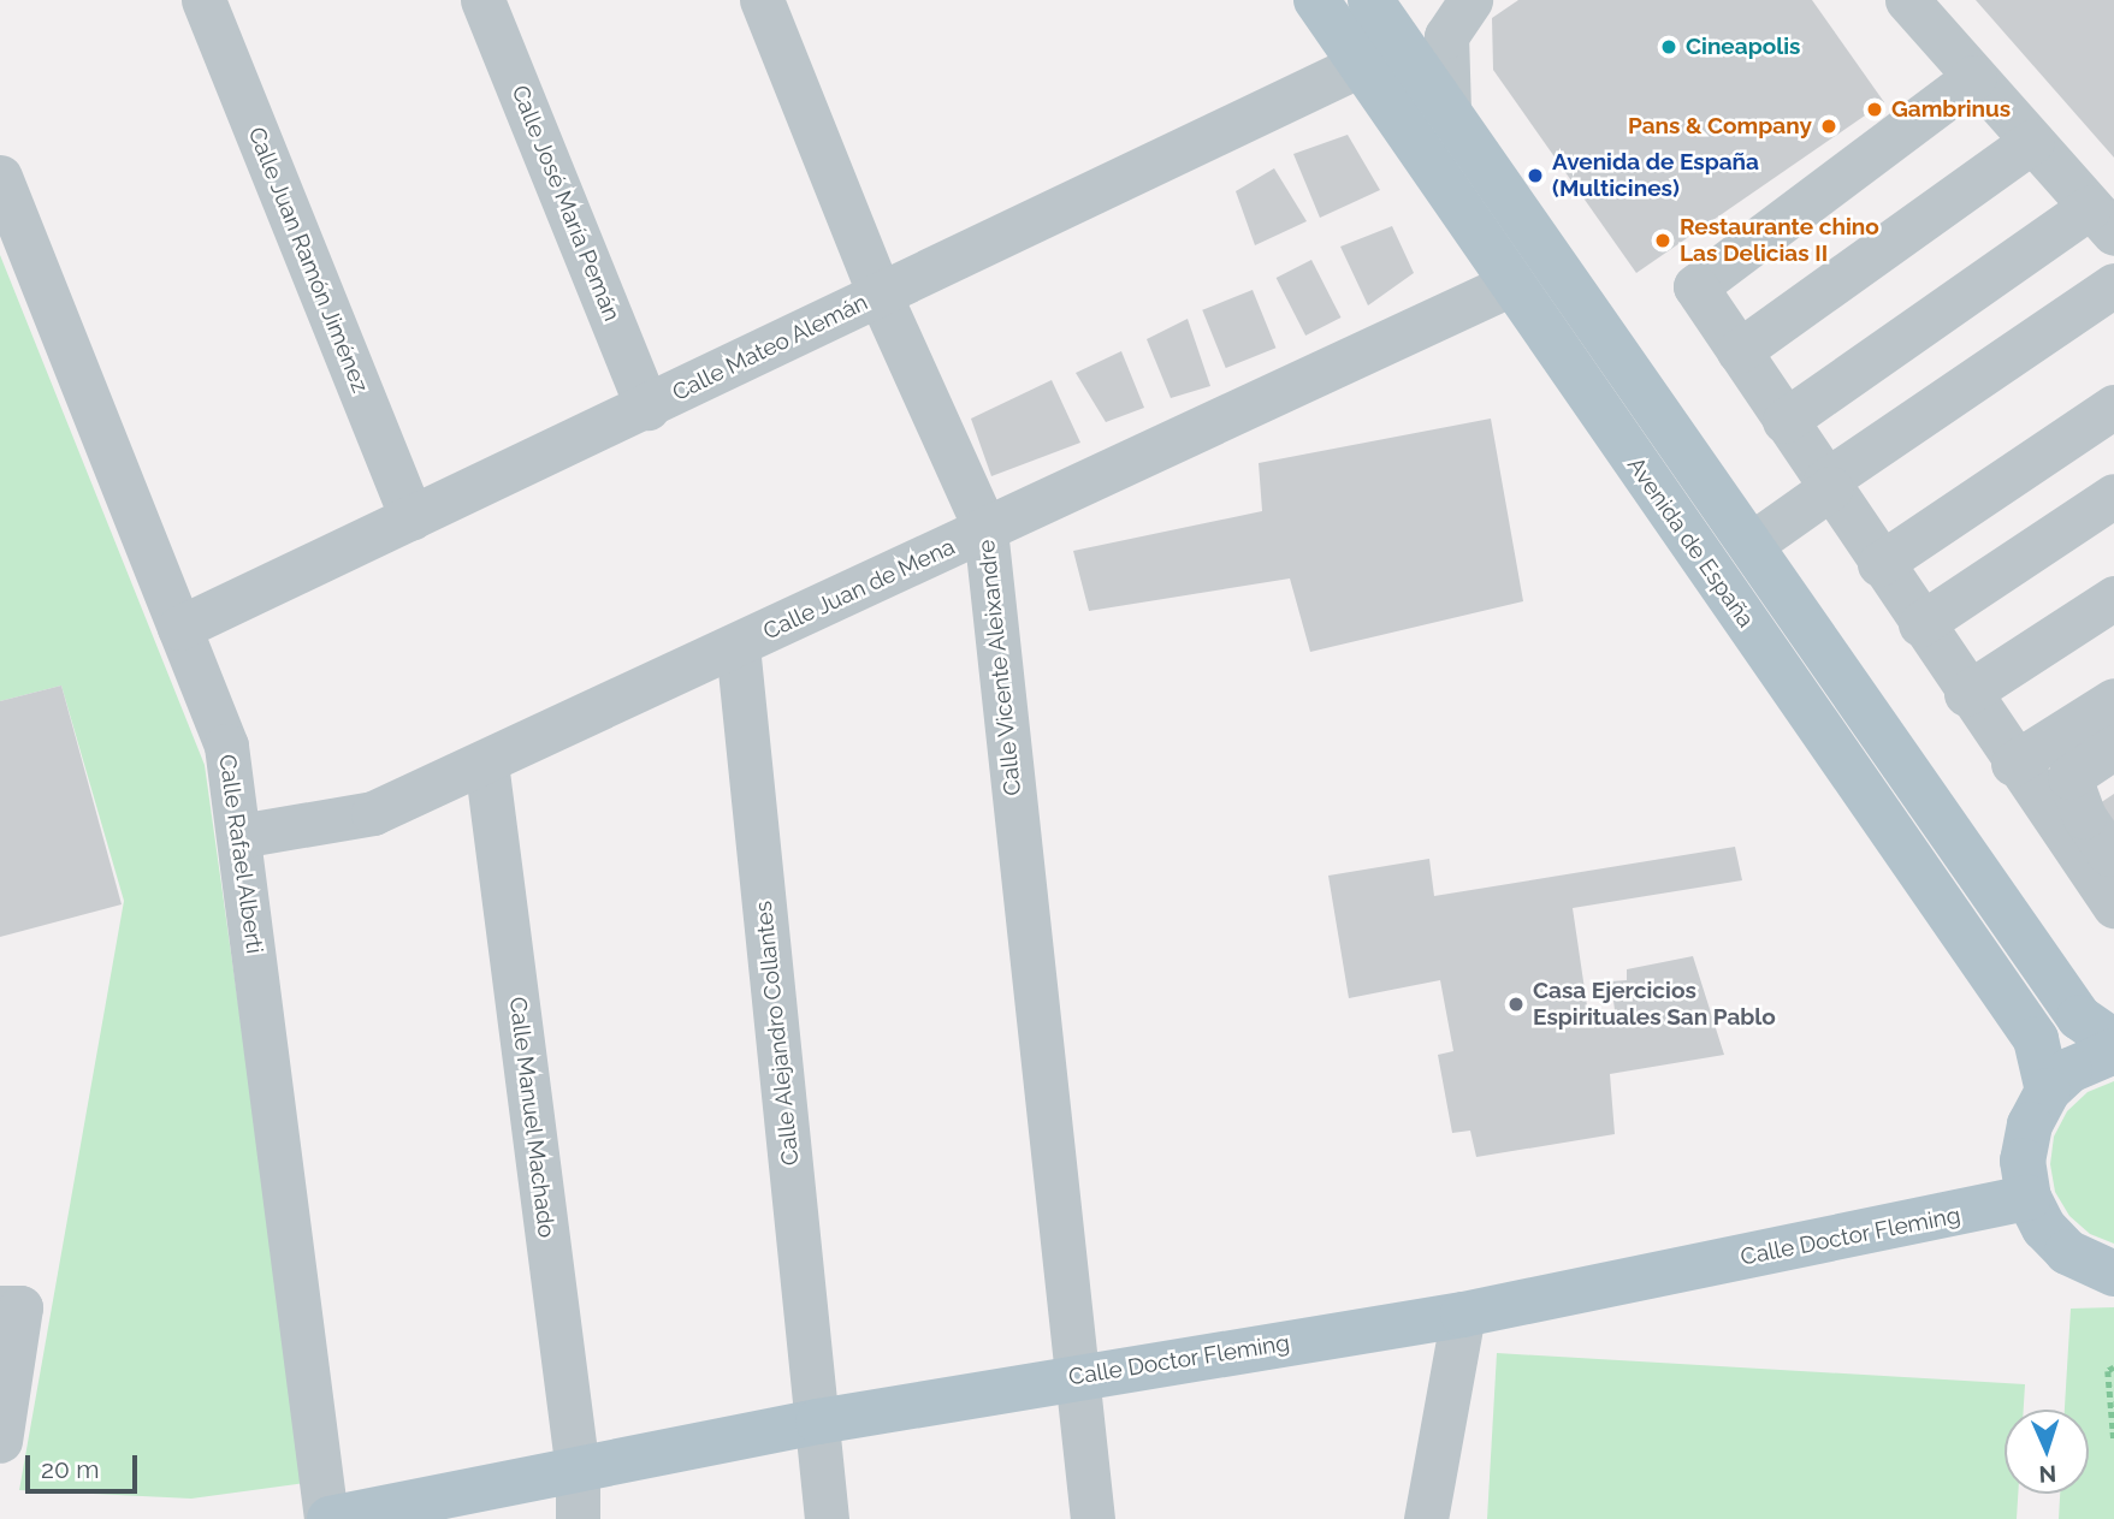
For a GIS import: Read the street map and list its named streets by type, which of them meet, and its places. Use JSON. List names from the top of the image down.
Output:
{
  "streets": {
    "main road": ["Avenida de España", "Calle Doctor Fleming"],
    "street": [
      "Calle José María Pemán",
      "Calle Juan Ramón Jiménez",
      "Calle Mateo Alemán",
      "Calle Juan de Mena",
      "Calle Vicente Aleixandre",
      "Calle Rafael Alberti",
      "Calle Alejandro Collantes",
      "Calle Manuel Machado"
    ]
  },
  "crossings": [
    ["Calle José María Pemán", "Calle Mateo Alemán"],
    ["Calle Juan Ramón Jiménez", "Calle Mateo Alemán"],
    ["Calle Mateo Alemán", "Avenida de España"],
    ["Calle Mateo Alemán", "Calle Vicente Aleixandre"],
    ["Calle Mateo Alemán", "Calle Rafael Alberti"],
    ["Avenida de España", "Calle Juan de Mena"],
    ["Calle Juan de Mena", "Calle Vicente Aleixandre"],
    ["Calle Juan de Mena", "Calle Rafael Alberti"],
    ["Calle Juan de Mena", "Calle Alejandro Collantes"],
    ["Calle Juan de Mena", "Calle Manuel Machado"],
    ["Calle Vicente Aleixandre", "Calle Doctor Fleming"],
    ["Calle Rafael Alberti", "Calle Doctor Fleming"],
    ["Calle Alejandro Collantes", "Calle Doctor Fleming"],
    ["Calle Manuel Machado", "Calle Doctor Fleming"]
  ],
  "places": [
    "Cineapolis",
    "Gambrinus",
    "Pans & Company",
    "Avenida de España (Multicines)",
    "Restaurante chino Las Delicias II",
    "Casa Ejercicios Espirituales San Pablo"
  ],
  "scale_bar": "20 m",
  "north": "bottom"
}
